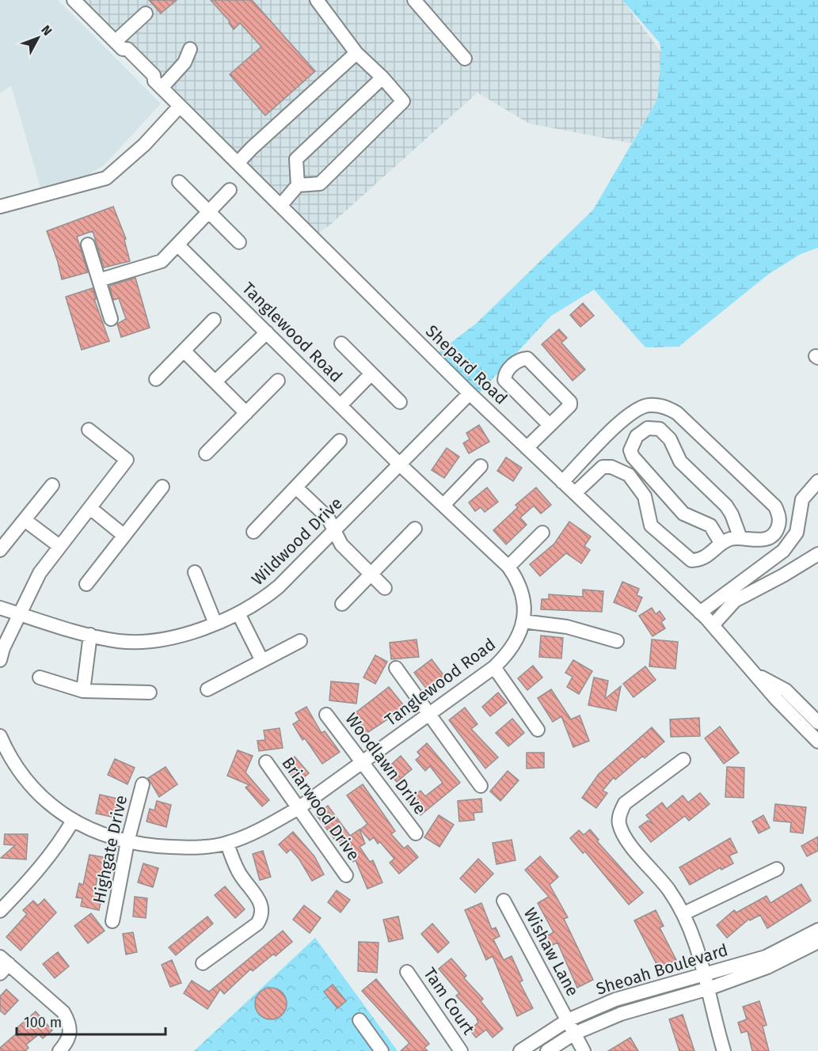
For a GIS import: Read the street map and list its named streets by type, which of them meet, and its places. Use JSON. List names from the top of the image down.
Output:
{
  "streets": {
    "street": [
      "Tanglewood Road",
      "Shepard Road",
      "Wildwood Drive",
      "Woodlawn Drive",
      "Briarwood Drive",
      "Highgate Drive",
      "Wishaw Lane",
      "Sheoah Boulevard",
      "Tam Court"
    ]
  },
  "crossings": [
    ["Tanglewood Road", "Wildwood Drive"],
    ["Tanglewood Road", "Woodlawn Drive"],
    ["Tanglewood Road", "Briarwood Drive"],
    ["Tanglewood Road", "Highgate Drive"],
    ["Shepard Road", "Wildwood Drive"],
    ["Wishaw Lane", "Sheoah Boulevard"]
  ],
  "scale_bar": "100 m",
  "north": "top right"
}
